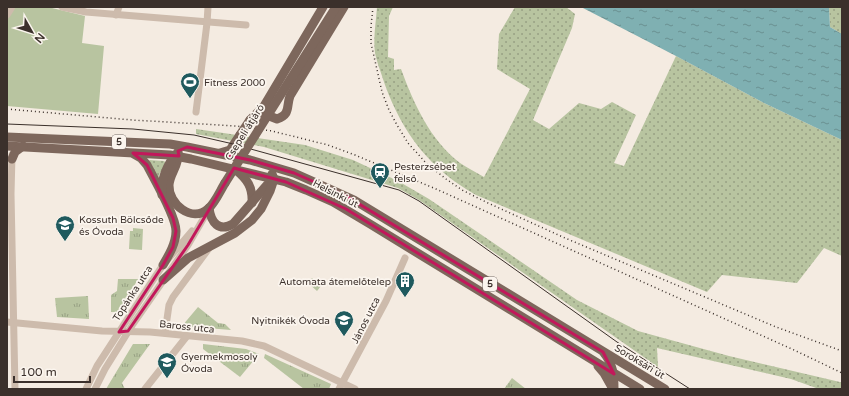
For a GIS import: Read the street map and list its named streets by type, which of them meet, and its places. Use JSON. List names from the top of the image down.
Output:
{
  "streets": {
    "main road": [
      "Csepeli átjáró",
      "5",
      "Helsinki út",
      "Soroksári út"
    ],
    "street": ["Topánka utca", "János utca", "Baross utca"]
  },
  "crossings": [
    ["Csepeli átjáró", "Topánka utca"],
    ["5", "Helsinki út"],
    ["Helsinki út", "Soroksári út"],
    ["Topánka utca", "Baross utca"],
    ["János utca", "Baross utca"]
  ],
  "places": {
    "sports": ["Fitness 2000"],
    "station": ["Pesterzsébet felső"],
    "school or university": ["Kossuth Bölcsőde és Óvoda", "Nyitnikék Óvoda", "Gyermekmosoly Óvoda"],
    "building": ["Automata átemelőtelep"]
  },
  "scale_bar": "100 m",
  "north": "bottom right"
}
